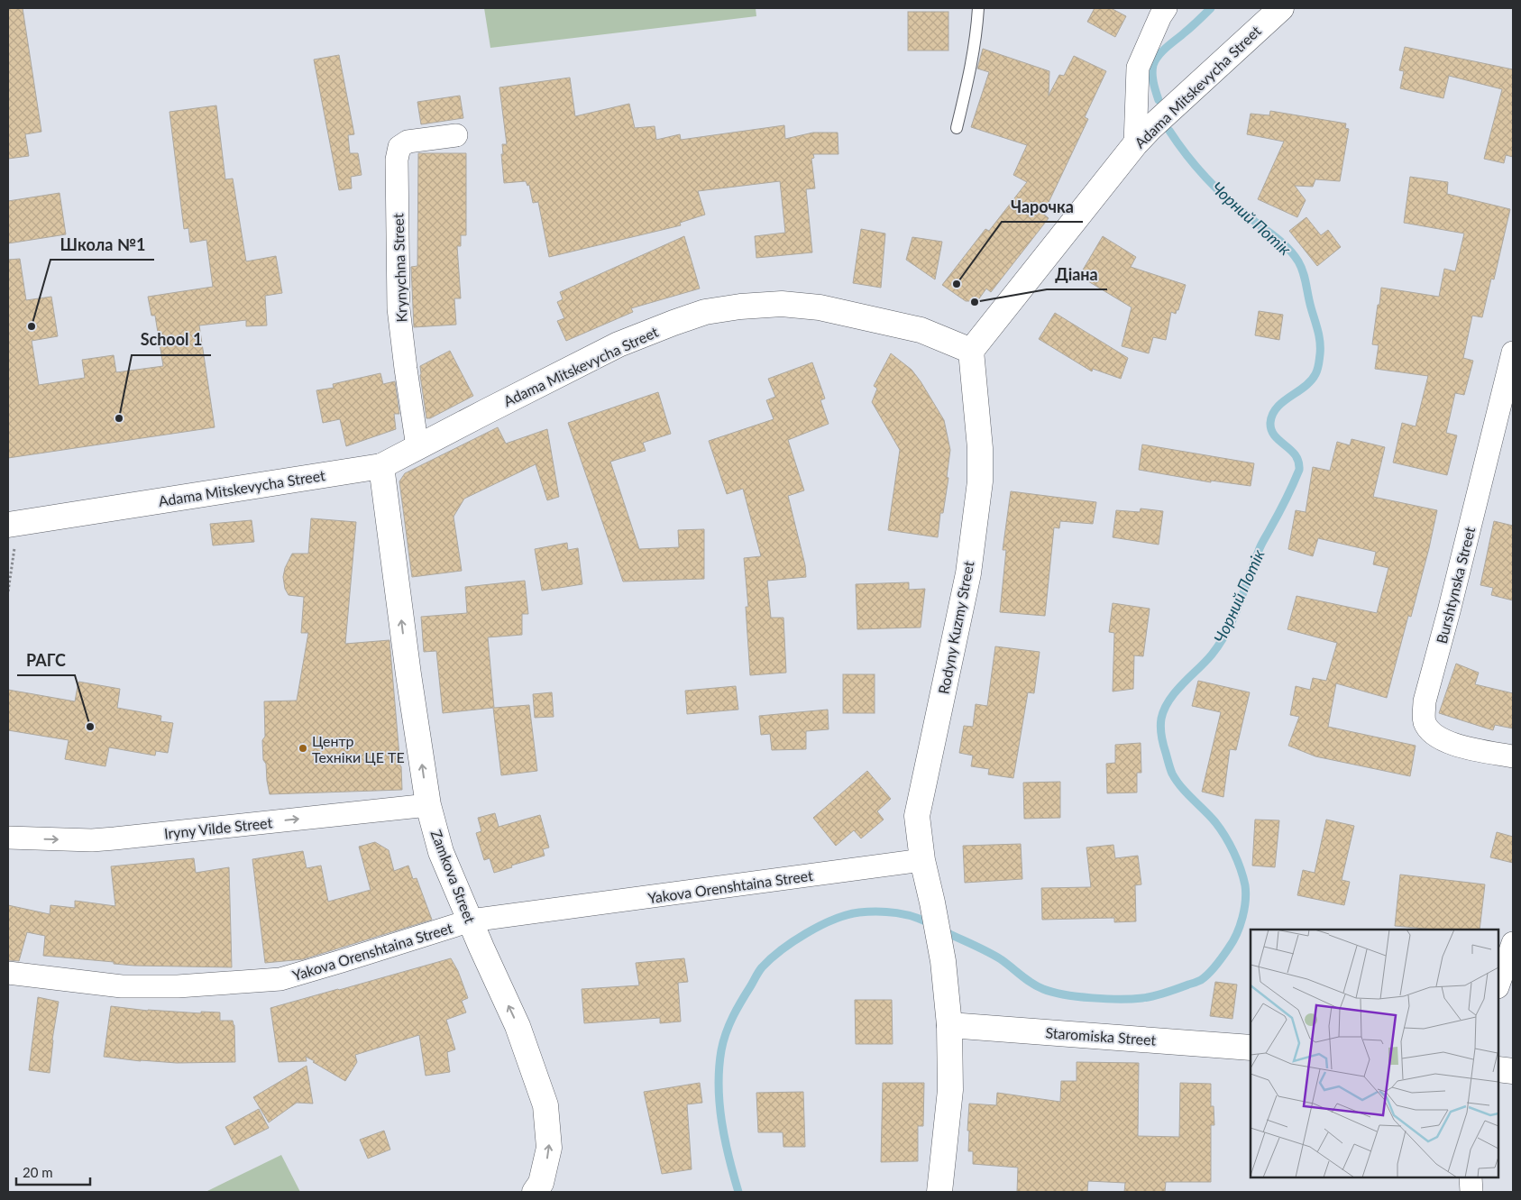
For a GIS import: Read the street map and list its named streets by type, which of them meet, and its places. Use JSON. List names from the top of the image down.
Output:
{
  "streets": {
    "street": [
      "Adama Mitskevycha Street",
      "Krynychna Street",
      "Burshtynska Street",
      "Rodyny Kuzmy Street",
      "Iryny Vilde Street",
      "Zamkova Street",
      "Yakova Orenshtaina Street",
      "Staromiska Street"
    ]
  },
  "crossings": [
    ["Adama Mitskevycha Street", "Krynychna Street"],
    ["Adama Mitskevycha Street", "Rodyny Kuzmy Street"],
    ["Adama Mitskevycha Street", "Zamkova Street"],
    ["Rodyny Kuzmy Street", "Yakova Orenshtaina Street"],
    ["Rodyny Kuzmy Street", "Staromiska Street"],
    ["Iryny Vilde Street", "Zamkova Street"],
    ["Zamkova Street", "Yakova Orenshtaina Street"]
  ],
  "one_way": ["Iryny Vilde Street", "Zamkova Street"],
  "water": ["Чорний Потік"],
  "places": [
    "Чарочка",
    "Діана",
    "Школа №1",
    "School 1",
    "РАГС",
    "Центр Техніки ЦЕ ТЕ"
  ],
  "scale_bar": "20 m"
}
